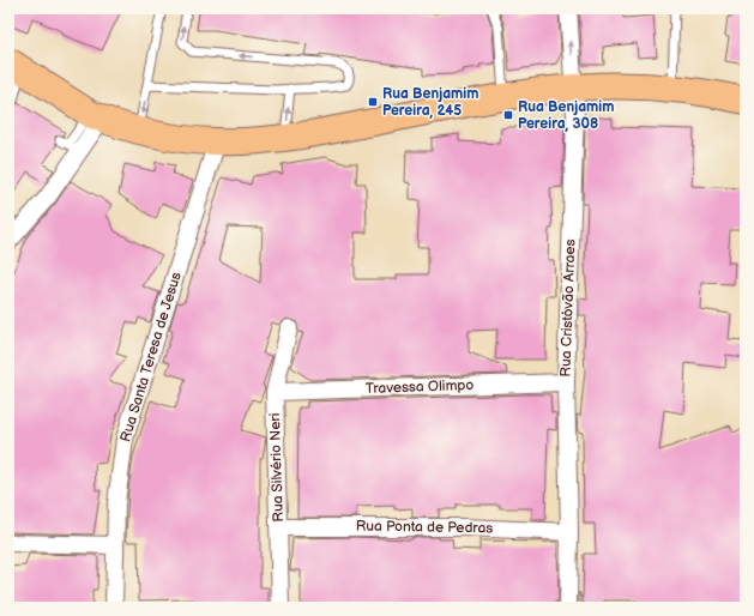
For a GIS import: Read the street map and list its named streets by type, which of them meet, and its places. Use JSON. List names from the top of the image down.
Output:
{
  "streets": {
    "street": [
      "Rua Cristóvão Arraes",
      "Rua Santa Teresa de Jesus",
      "Travessa Olimpo",
      "Rua Silvério Neri",
      "Rua Ponta de Pedras"
    ]
  },
  "crossings": [
    ["Rua Cristóvão Arraes", "Travessa Olimpo"],
    ["Rua Cristóvão Arraes", "Rua Ponta de Pedras"],
    ["Travessa Olimpo", "Rua Silvério Neri"],
    ["Rua Silvério Neri", "Rua Ponta de Pedras"]
  ],
  "places": {
    "transit": ["Rua Benjamim Pereira, 245", "Rua Benjamim Pereira, 308"]
  }
}
